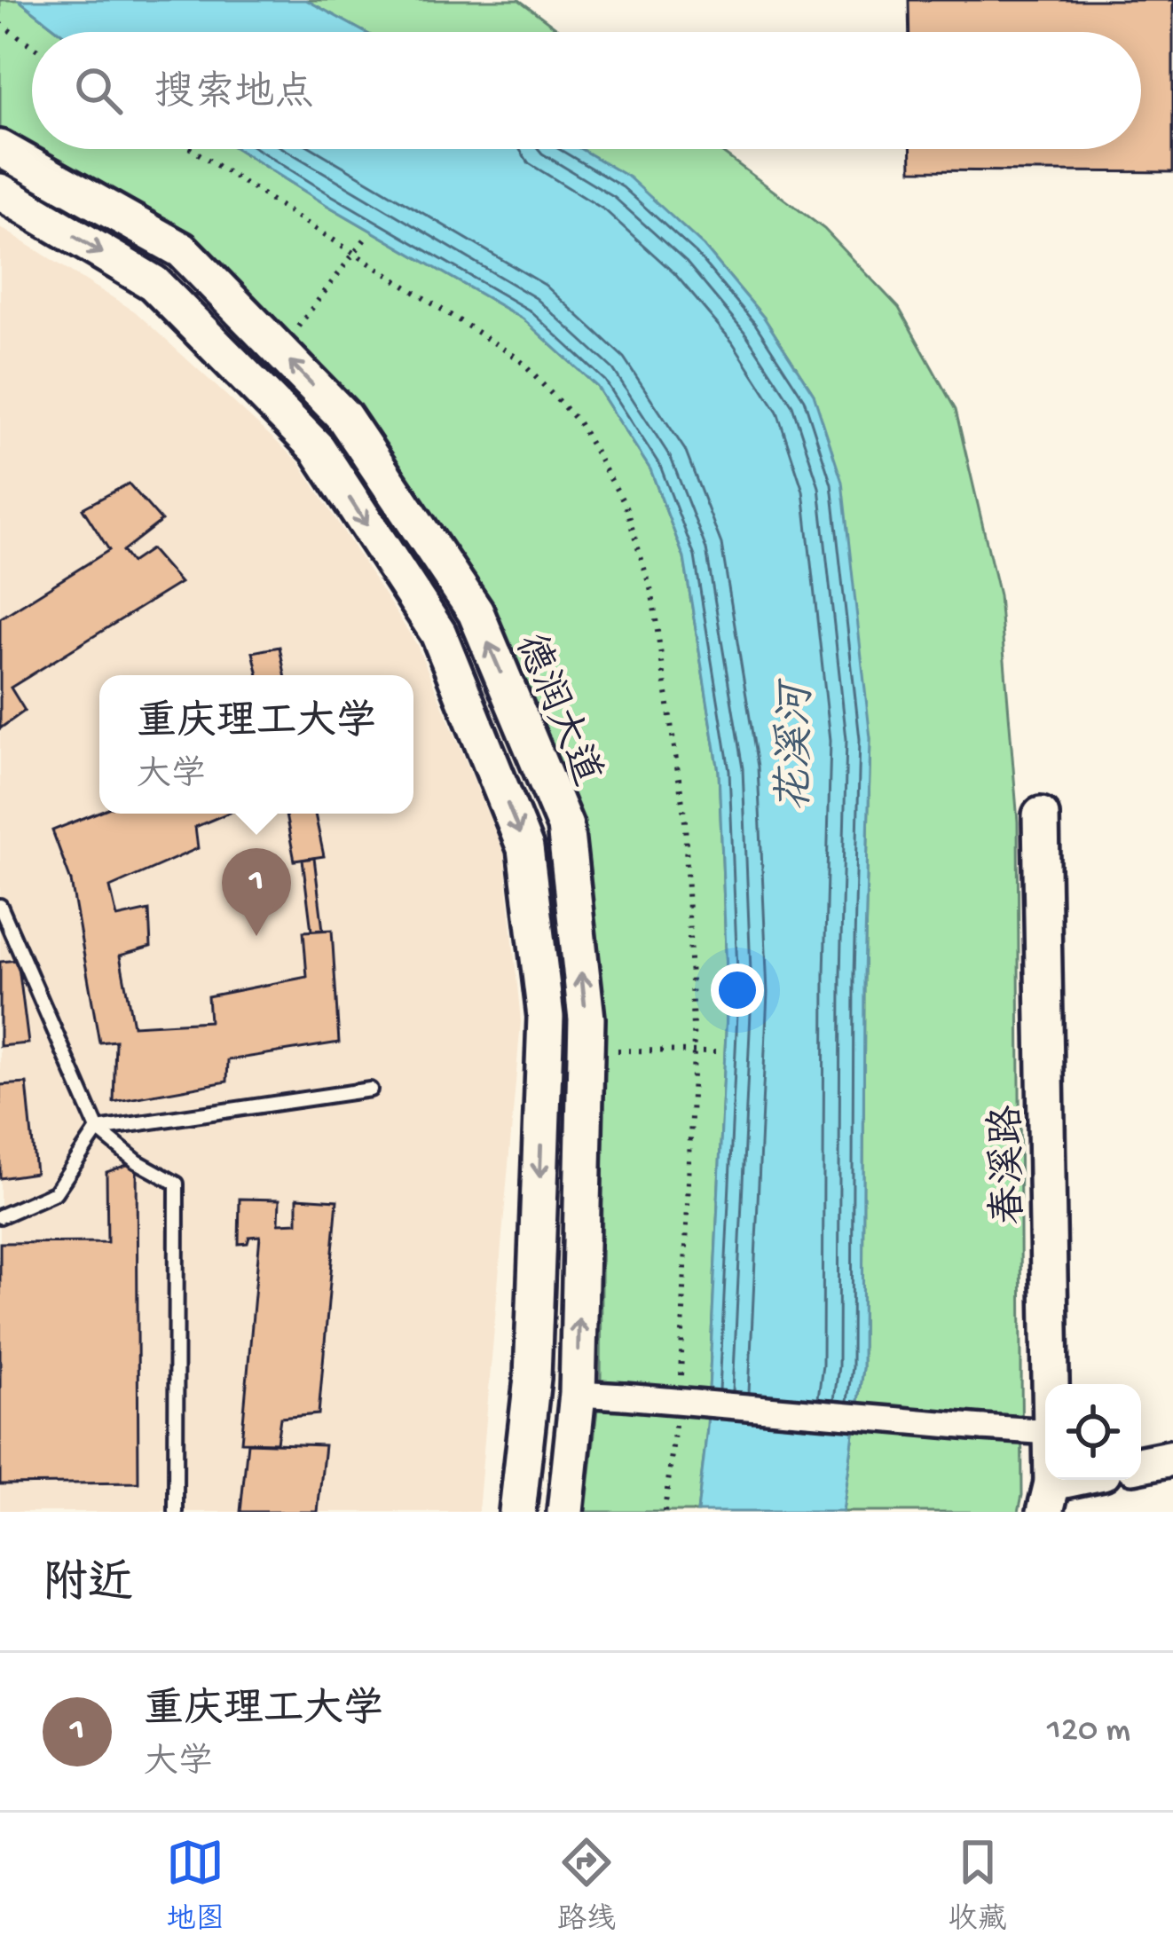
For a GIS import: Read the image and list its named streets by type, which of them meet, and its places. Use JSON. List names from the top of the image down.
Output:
{
  "streets": {
    "main road": ["德润大道", "春溪路"]
  },
  "water": ["花溪河"],
  "page": {
    "search": "搜索地点",
    "popup": ["重庆理工大学", "大学"],
    "pins": "1",
    "heading": "附近",
    "list": [
      {
        "mark": "1",
        "name": "重庆理工大学",
        "note": "大学",
        "value": "120 m"
      }
    ],
    "nav": ["地图", "路线", "收藏"]
  }
}
